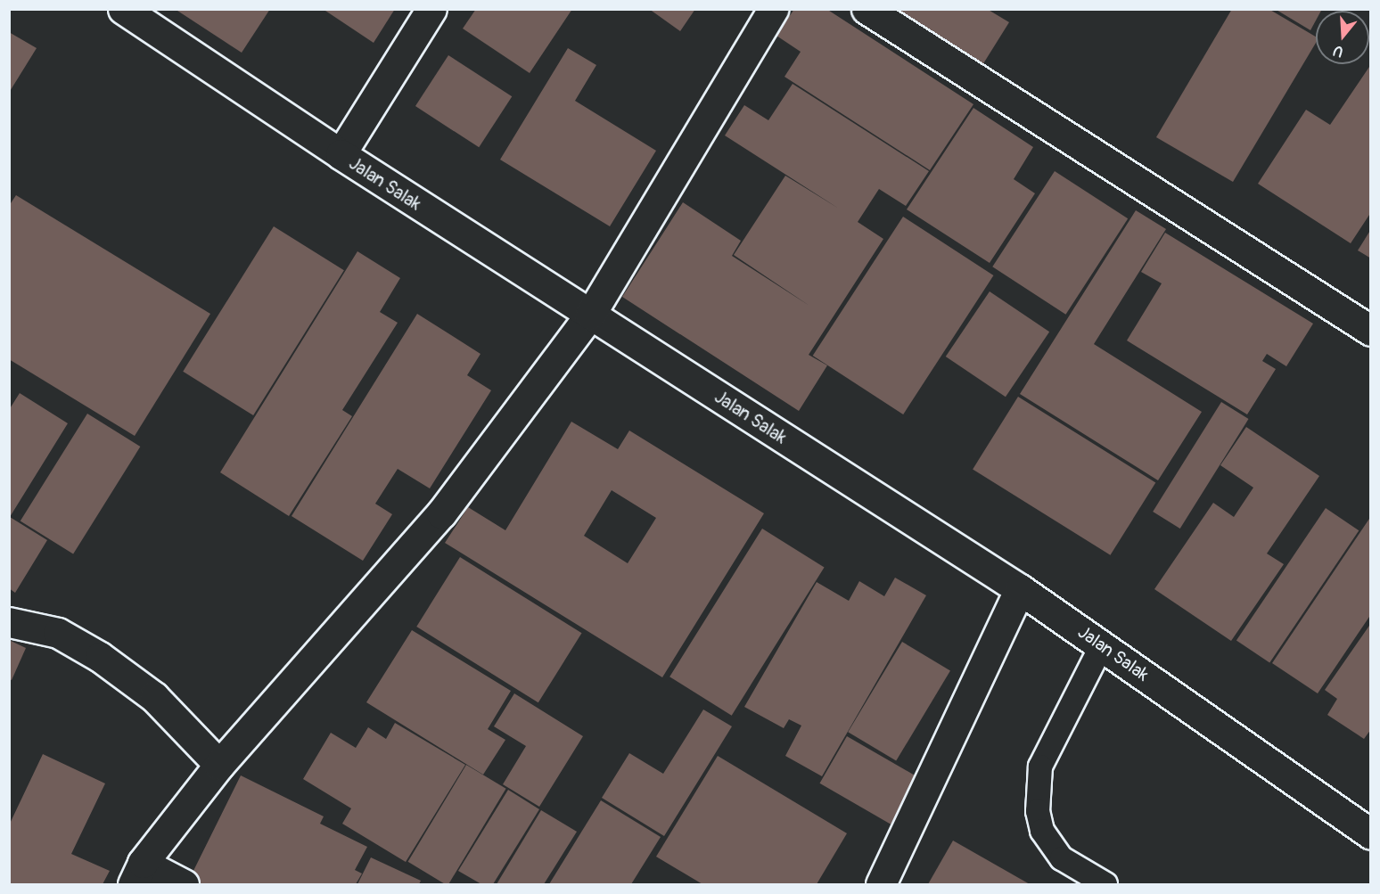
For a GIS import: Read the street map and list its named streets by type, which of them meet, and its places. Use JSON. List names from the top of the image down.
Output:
{
  "streets": {
    "street": ["Jalan Salak"]
  },
  "north": "bottom"
}
